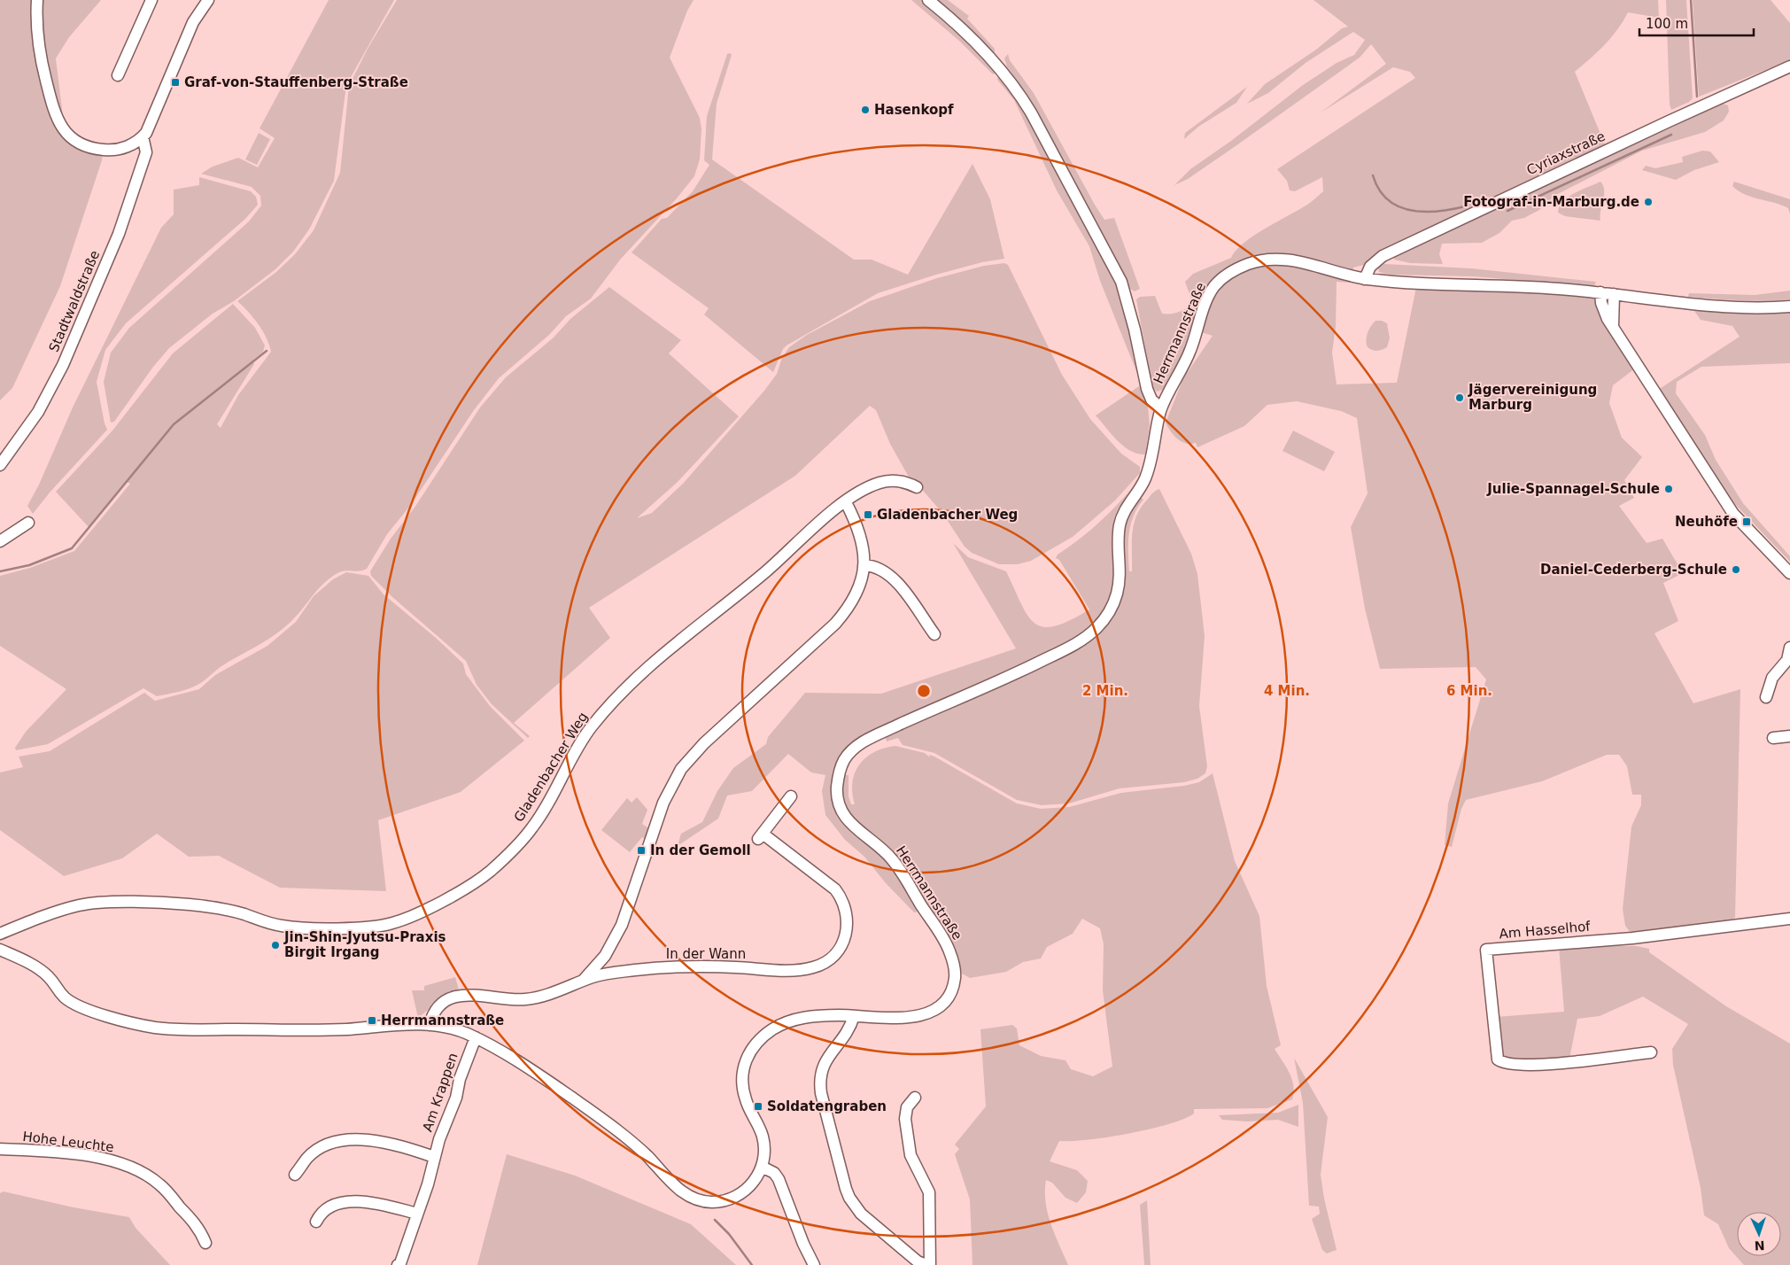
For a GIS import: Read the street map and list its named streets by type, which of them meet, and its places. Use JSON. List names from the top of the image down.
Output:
{
  "streets": {
    "street": [
      "Cyriaxstraße",
      "Stadtwaldstraße",
      "Herrmannstraße",
      "Gladenbacher Weg",
      "Am Hasselhof",
      "In der Wann",
      "Am Krappen",
      "Hohe Leuchte"
    ]
  },
  "crossings": [
    ["Cyriaxstraße", "Herrmannstraße"],
    ["Herrmannstraße", "In der Wann"],
    ["Herrmannstraße", "Am Krappen"]
  ],
  "places": {
    "transit": [
      "Graf-von-Stauffenberg-Straße",
      "Gladenbacher Weg",
      "Neuhöfe",
      "In der Gemoll",
      "Herrmannstraße",
      "Soldatengraben"
    ],
    "other": [
      "Hasenkopf",
      "Fotograf-in-Marburg.de",
      "Jägervereinigung Marburg",
      "Julie-Spannagel-Schule",
      "Daniel-Cederberg-Schule",
      "Jin-Shin-Jyutsu-Praxis Birgit Irgang"
    ]
  },
  "scale_bar": "100 m",
  "north": "bottom",
  "rings": ["2 Min.", "4 Min.", "6 Min."]
}
